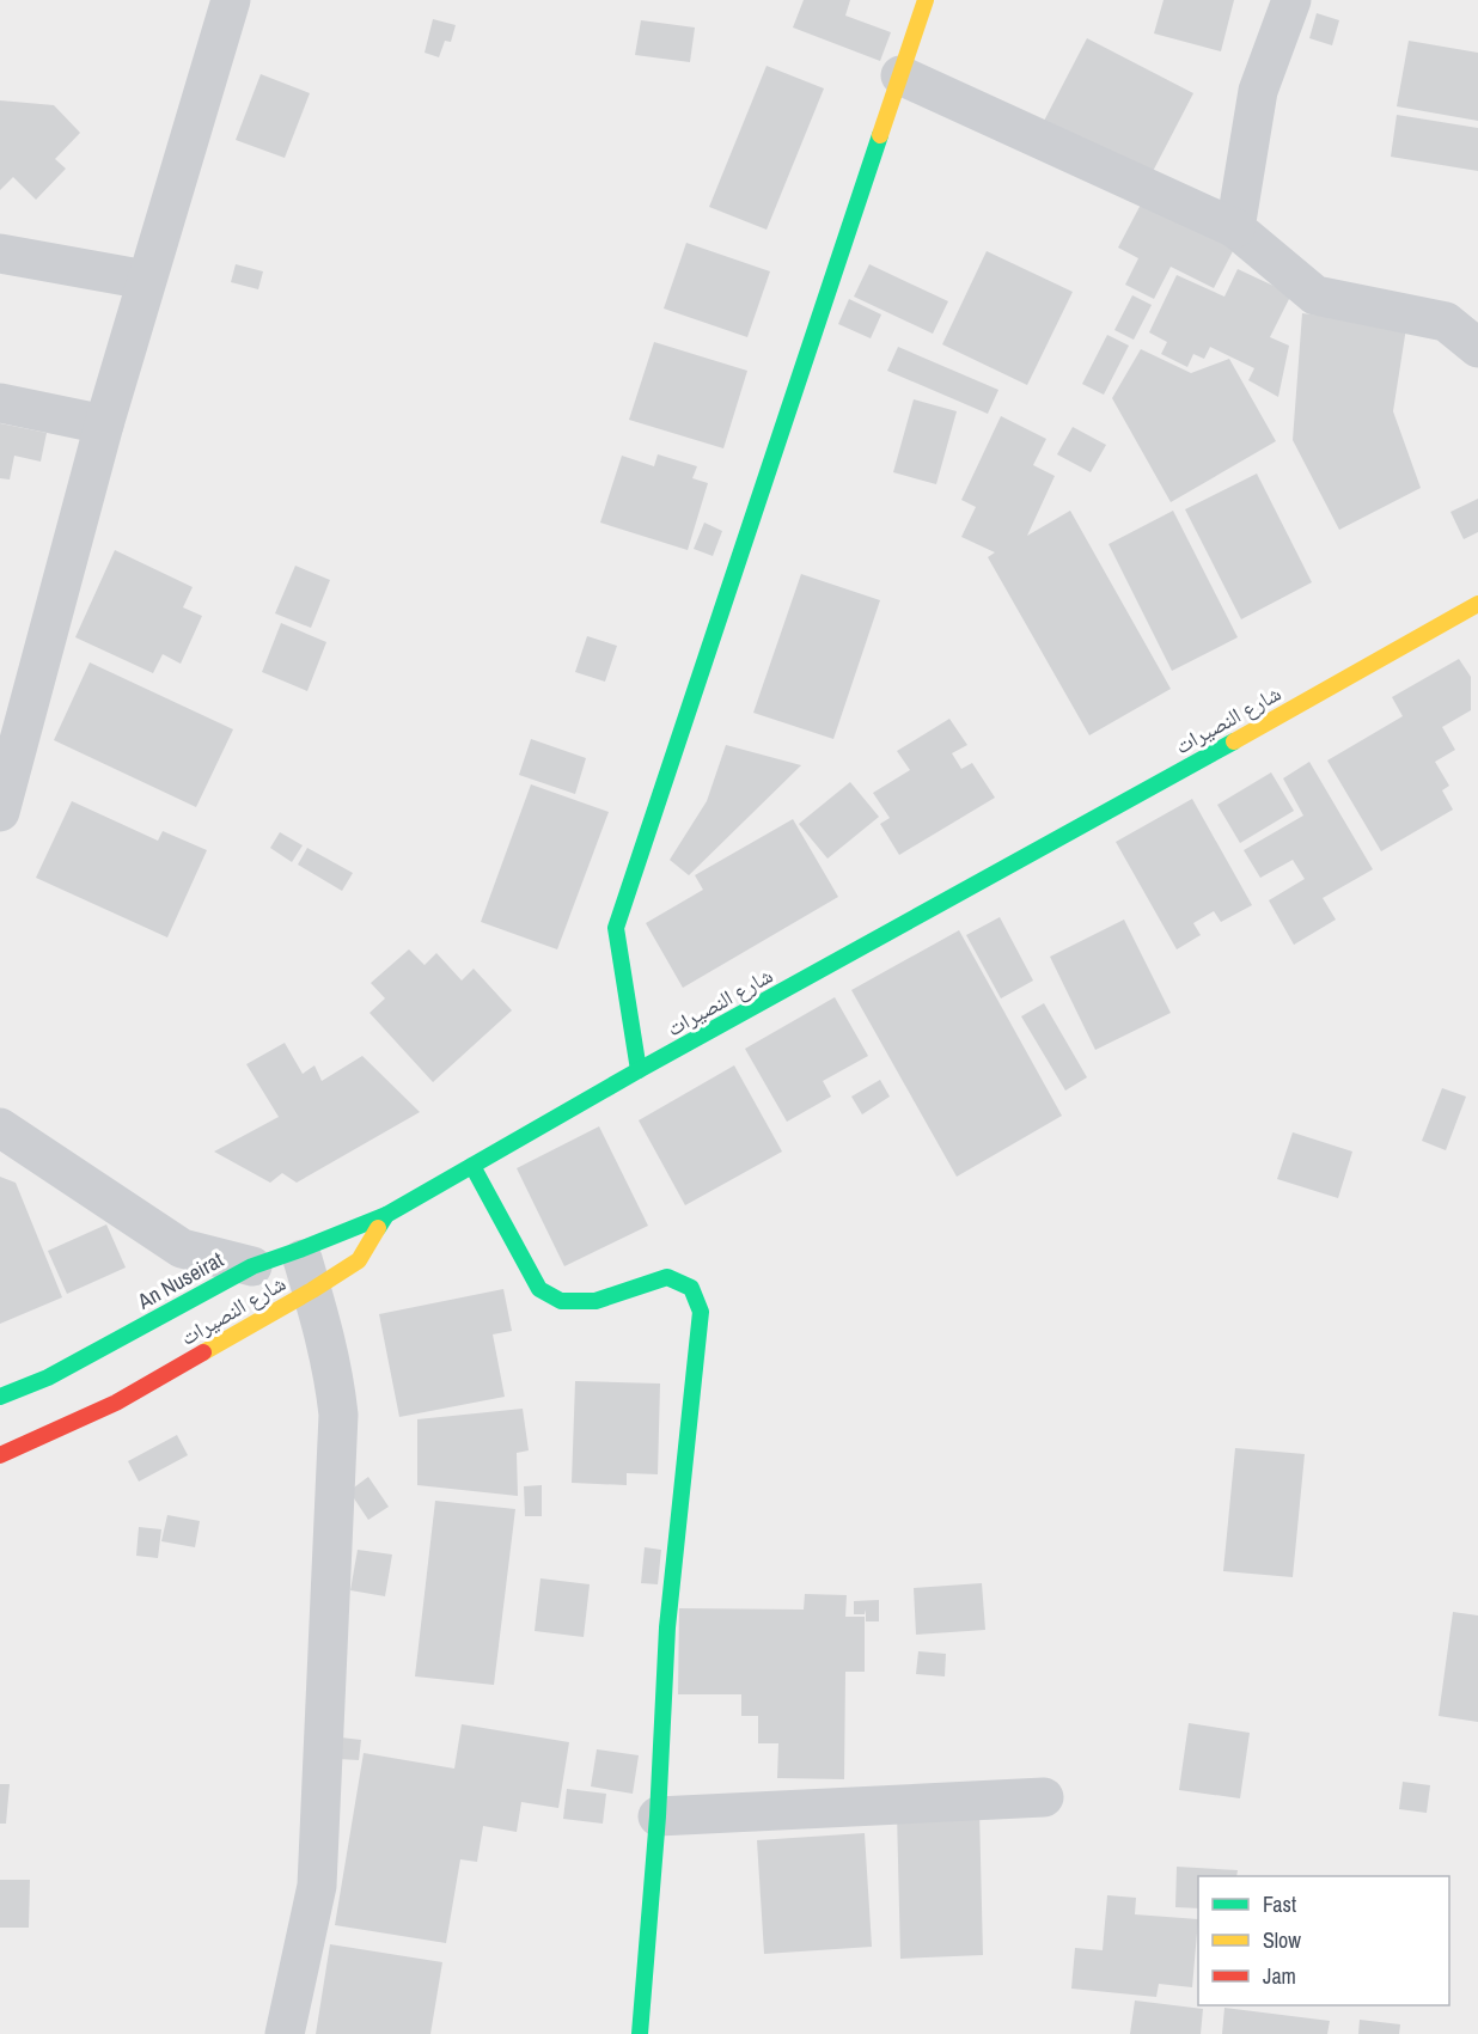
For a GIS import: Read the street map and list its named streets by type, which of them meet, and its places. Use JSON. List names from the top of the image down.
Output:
{
  "streets": {
    "street": ["شارع النصيرات", "An Nuseirat"]
  },
  "crossings": [
    ["شارع النصيرات", "An Nuseirat"]
  ],
  "legend": ["Fast", "Slow", "Jam"]
}
